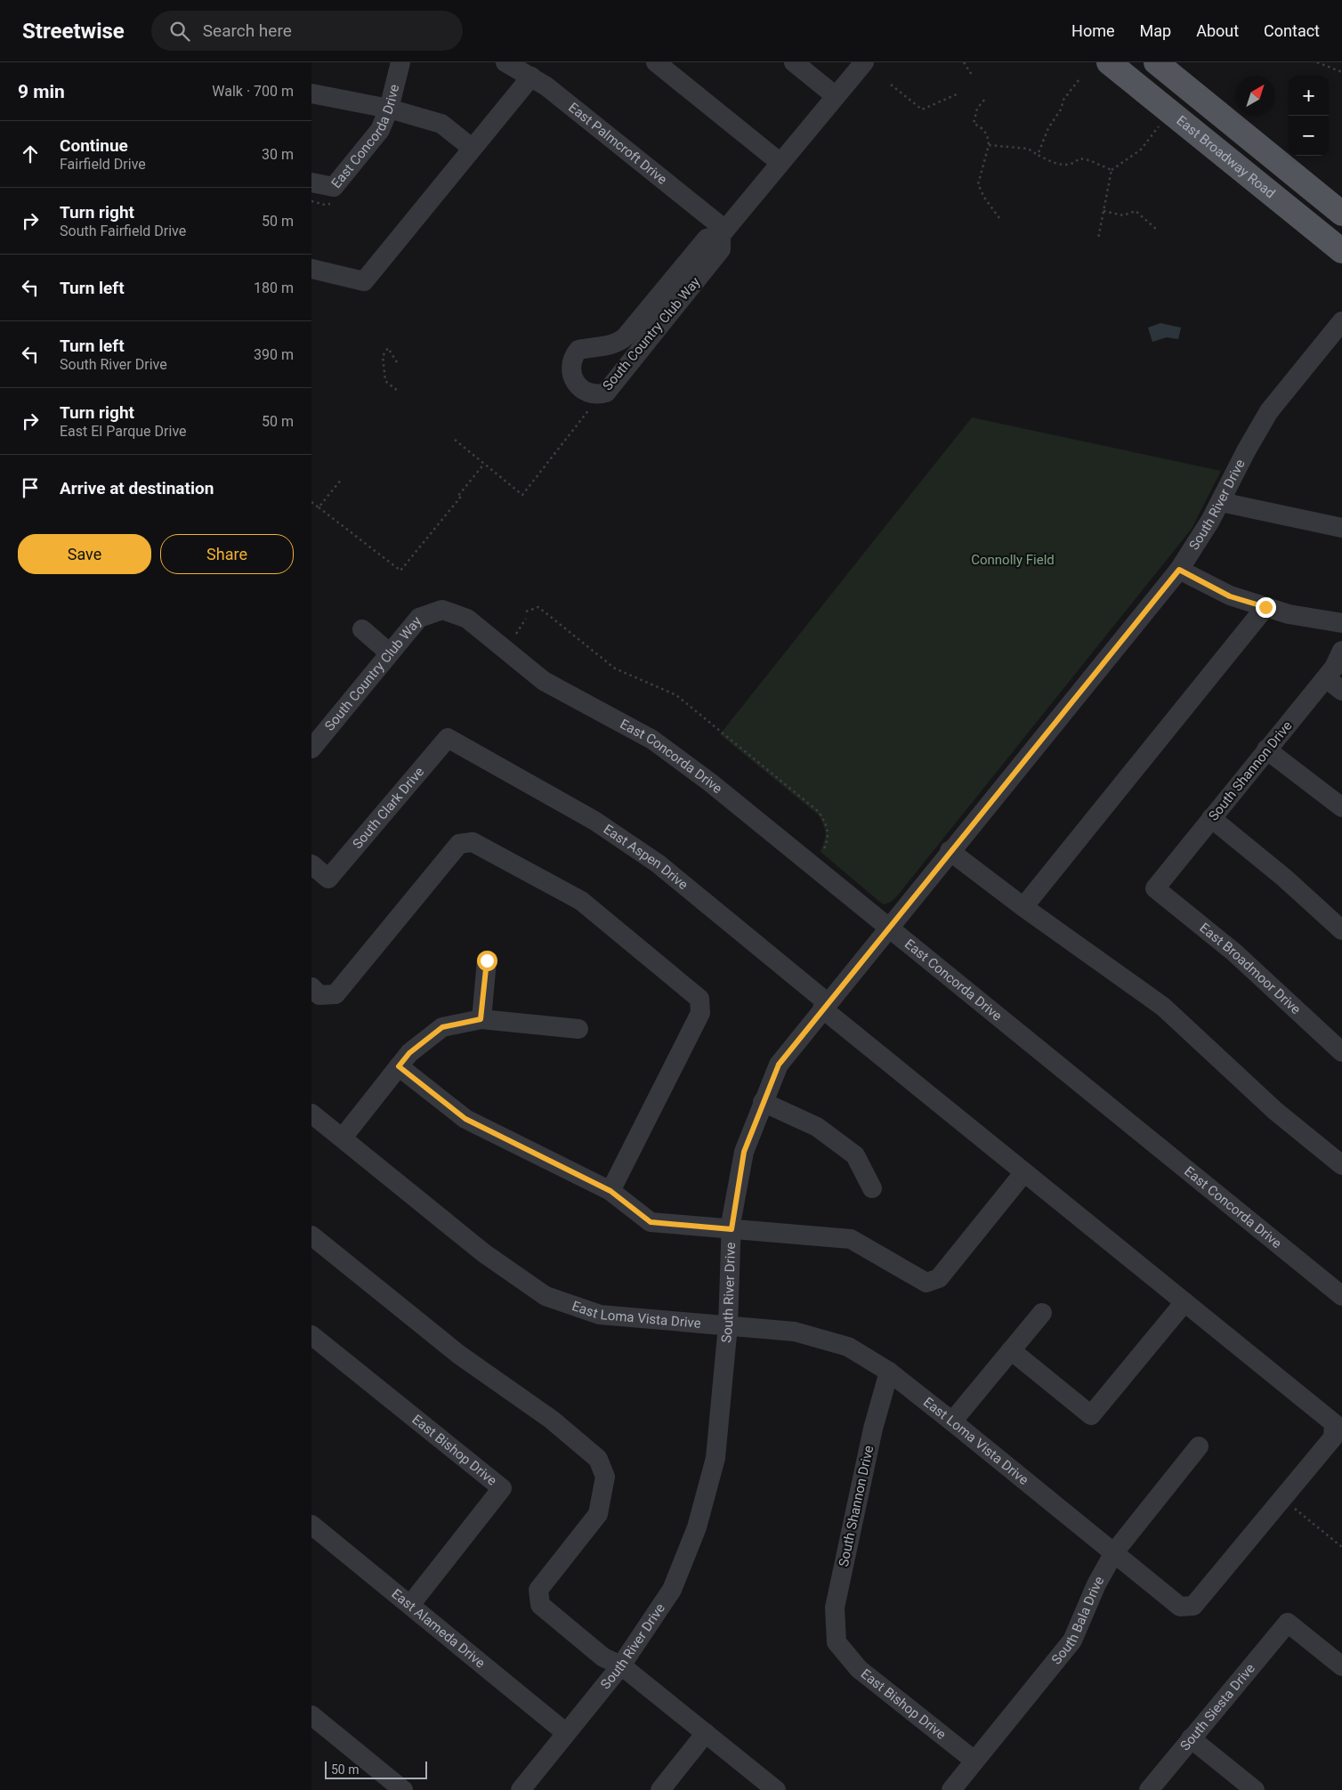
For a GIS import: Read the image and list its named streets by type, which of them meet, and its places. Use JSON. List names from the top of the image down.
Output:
{
  "streets": {
    "main road": ["East Broadway Road"],
    "street": [
      "East Concorda Drive",
      "East Palmcroft Drive",
      "South Country Club Way",
      "South River Drive",
      "South Shannon Drive",
      "South Clark Drive",
      "East Aspen Drive",
      "East Broadmoor Drive",
      "East Loma Vista Drive",
      "East Bishop Drive",
      "South Bala Drive",
      "East Alameda Drive",
      "South Siesta Drive"
    ]
  },
  "crossings": [
    ["East Concorda Drive", "South Country Club Way"],
    ["East Concorda Drive", "South River Drive"],
    ["East Palmcroft Drive", "South Country Club Way"],
    ["South River Drive", "East Aspen Drive"],
    ["South River Drive", "East Loma Vista Drive"],
    ["South River Drive", "East Alameda Drive"],
    ["South Shannon Drive", "East Broadmoor Drive"],
    ["South Shannon Drive", "East Loma Vista Drive"],
    ["South Shannon Drive", "East Bishop Drive"],
    ["South Clark Drive", "East Aspen Drive"],
    ["East Aspen Drive", "East Loma Vista Drive"],
    ["East Loma Vista Drive", "South Bala Drive"],
    ["East Bishop Drive", "South Bala Drive"],
    ["East Bishop Drive", "East Alameda Drive"]
  ],
  "parks": ["Connolly Field"],
  "scale_bar": "50 m",
  "north": "top right",
  "page": {
    "header": "Streetwise",
    "search": "Search here",
    "nav": [
      "Home",
      "Map",
      "About",
      "Contact"
    ],
    "heading": ["9 min", "Walk · 700 m"],
    "map_buttons": ["+", "−"],
    "list": [
      ["Continue", "Fairfield Drive", "30 m"],
      ["Turn right", "South Fairfield Drive", "50 m"],
      ["Turn left", "180 m"],
      ["Turn left", "South River Drive", "390 m"],
      ["Turn right", "East El Parque Drive", "50 m"],
      "Arrive at destination"
    ],
    "buttons": ["Save", "Share"],
    "scale": "50 m"
  }
}
